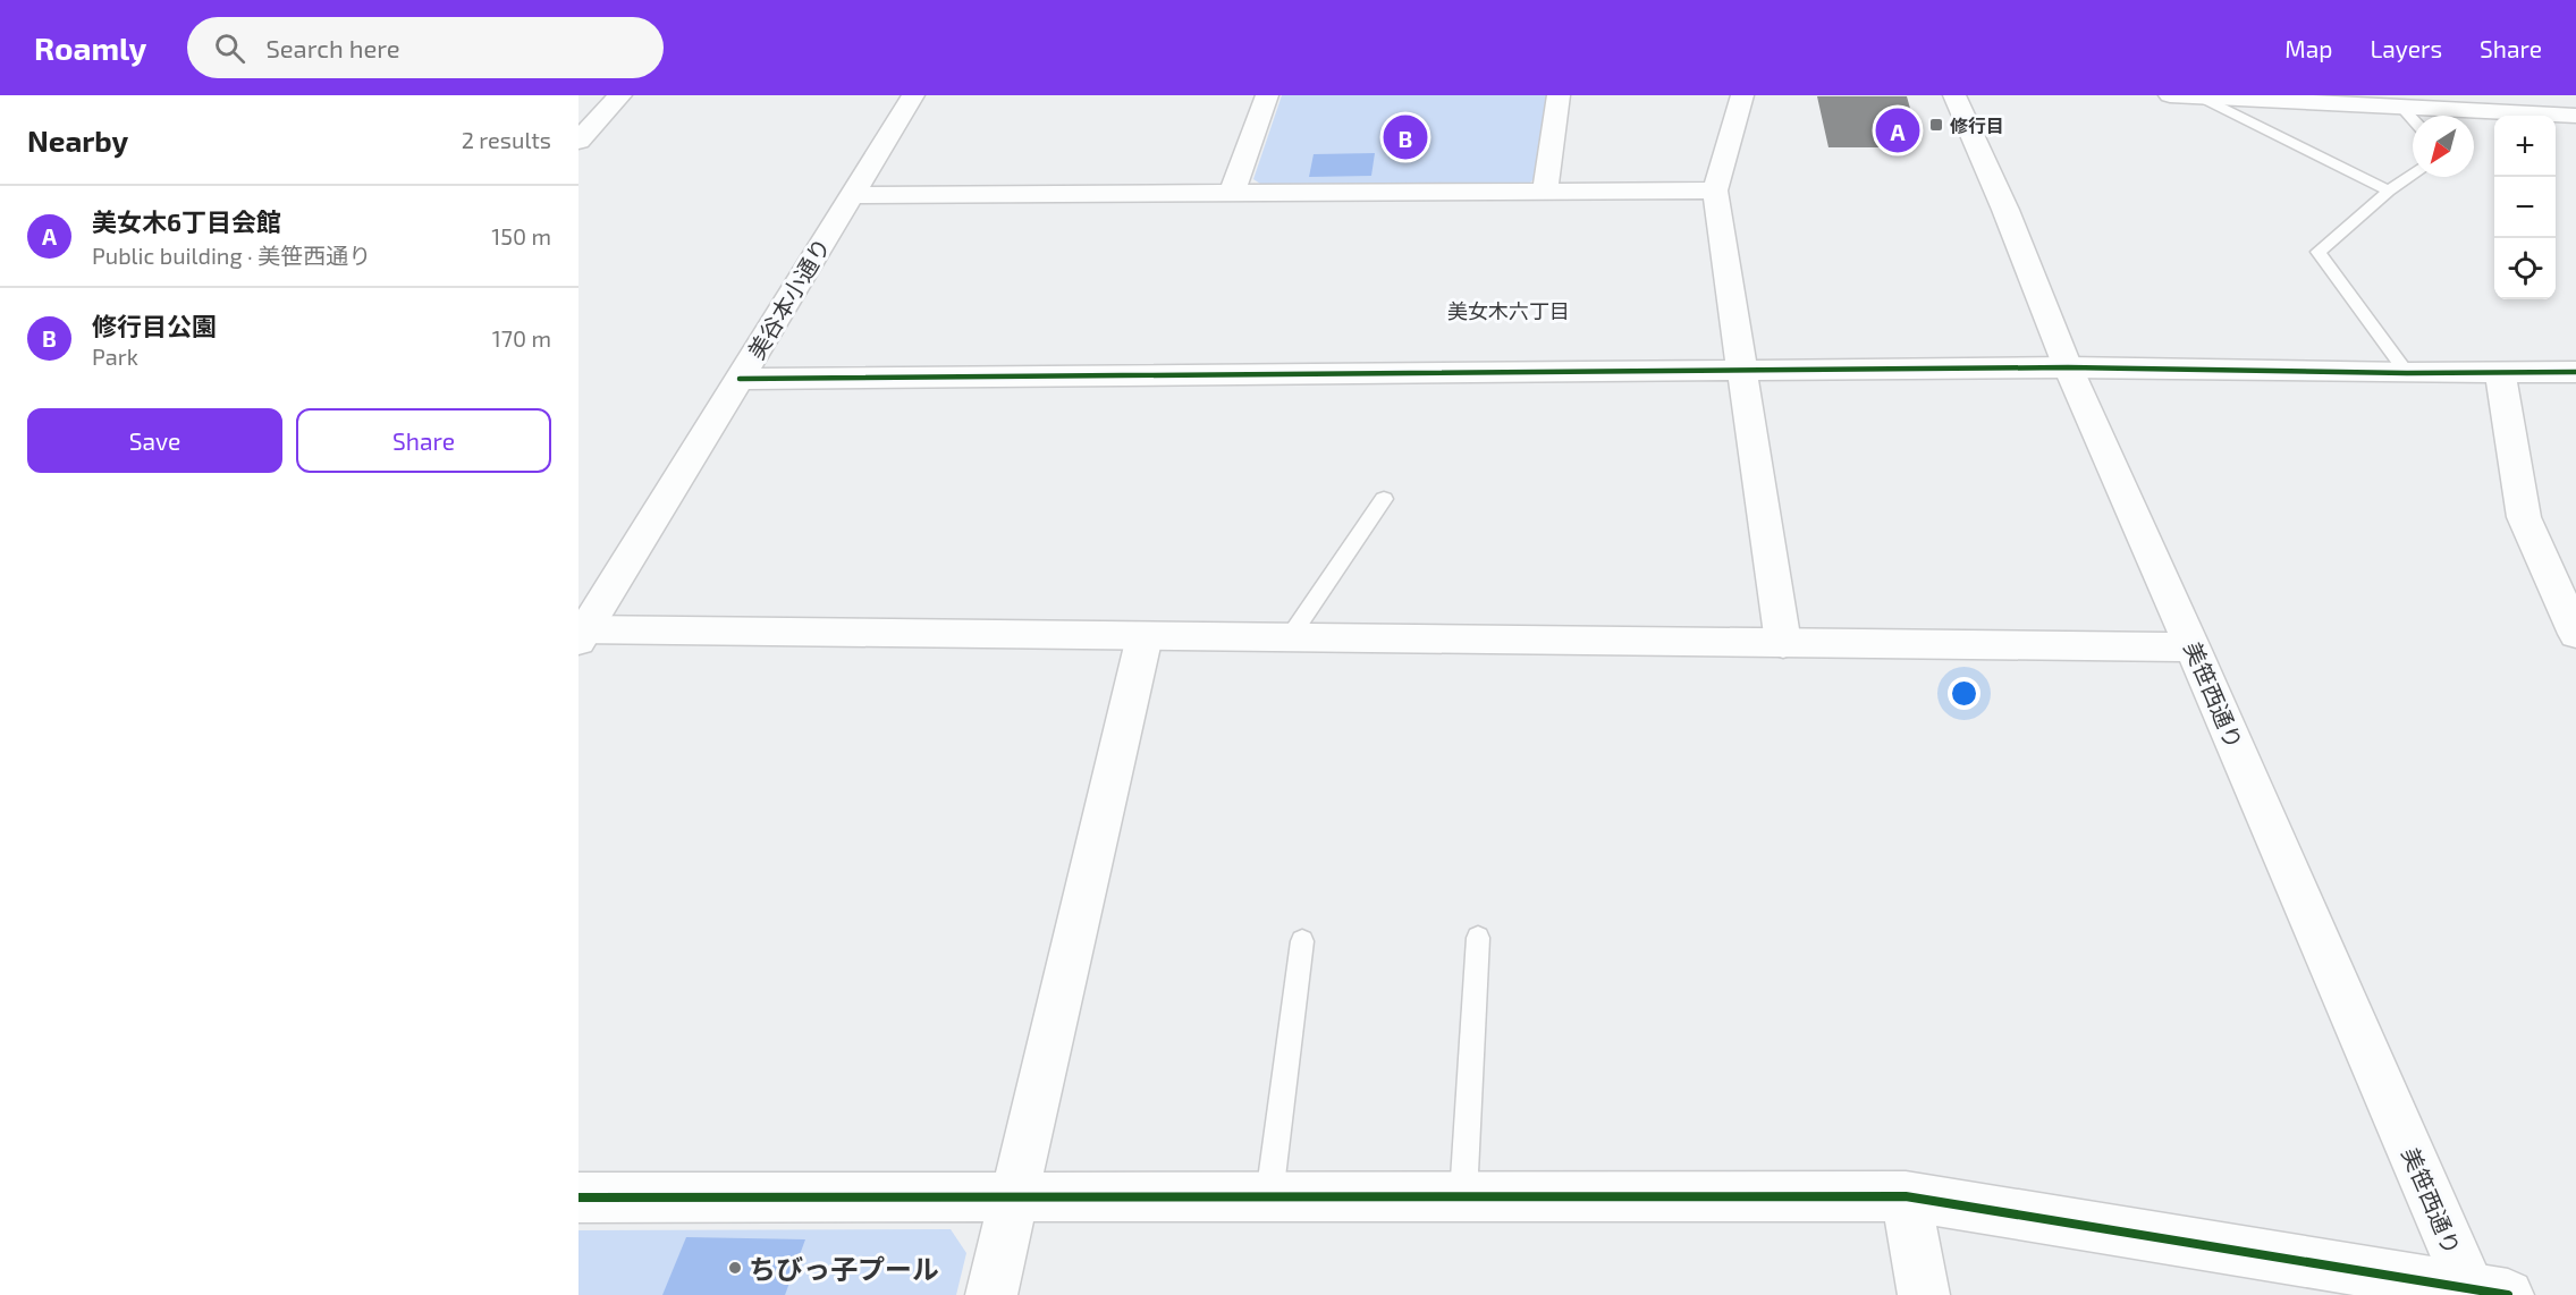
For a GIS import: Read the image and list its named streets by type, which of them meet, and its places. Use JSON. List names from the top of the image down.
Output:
{
  "streets": {
    "main road": ["美谷本小通り", "美笹西通り"]
  },
  "districts": ["美女木六丁目"],
  "places": {
    "transit": ["修行目"],
    "other": ["ちびっ子プール"]
  },
  "north": "bottom left",
  "page": {
    "header": "Roamly",
    "search": "Search here",
    "nav": ["Map", "Layers", "Share"],
    "heading": ["Nearby", "2 results"],
    "pins": ["A", "B"],
    "map_buttons": ["+", "−"],
    "list": [
      {
        "mark": "A",
        "name": "美女木6丁目会館",
        "note": "Public building · 美笹西通り",
        "value": "150 m"
      },
      {
        "mark": "B",
        "name": "修行目公園",
        "note": "Park",
        "value": "170 m"
      }
    ],
    "buttons": ["Save", "Share"]
  }
}
